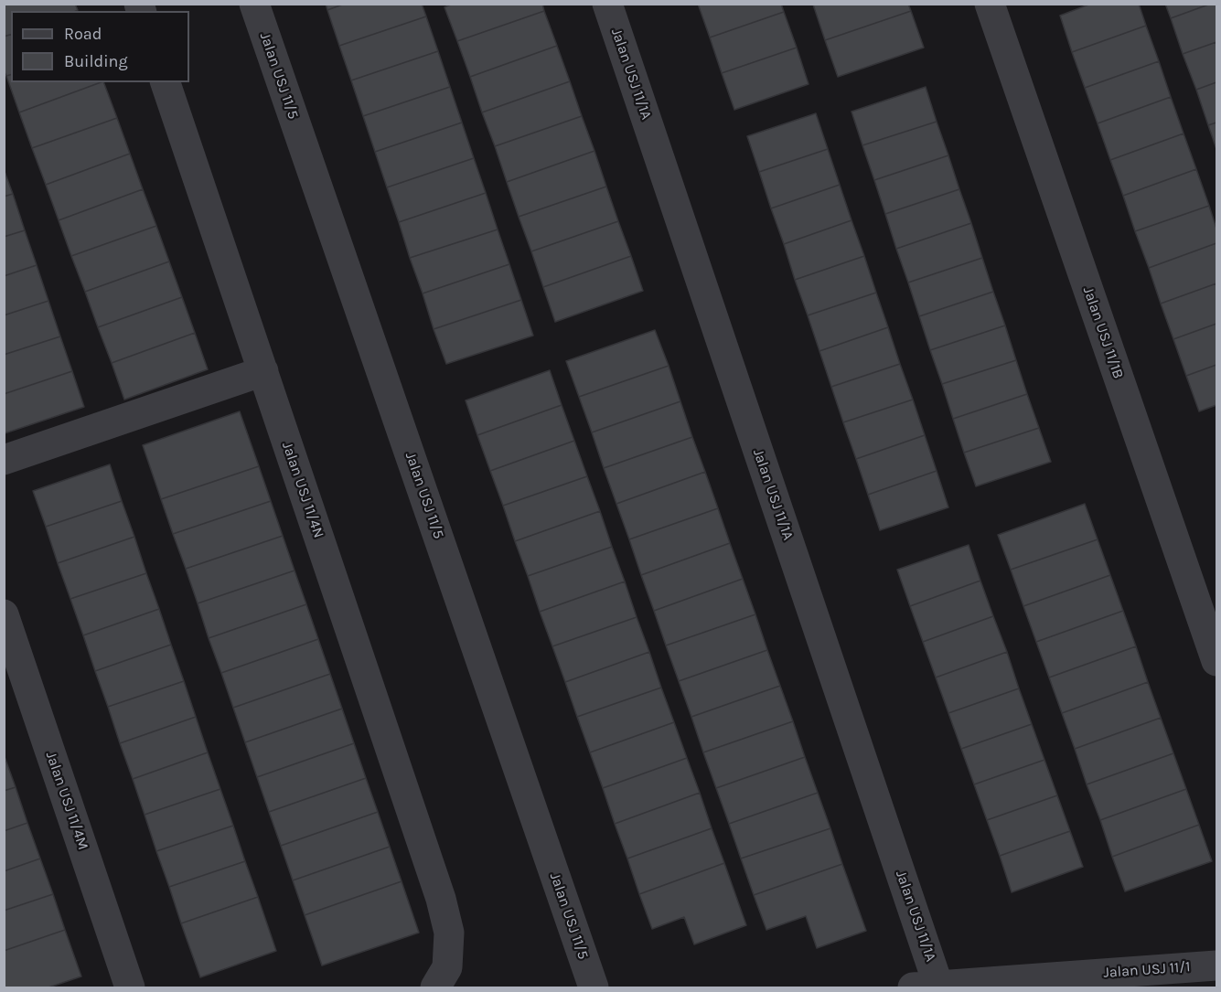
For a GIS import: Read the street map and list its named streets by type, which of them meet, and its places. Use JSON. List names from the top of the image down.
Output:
{
  "streets": {
    "street": [
      "Jalan USJ 11/1A",
      "Jalan USJ 11/5",
      "Jalan USJ 11/1B",
      "Jalan USJ 11/4N",
      "Jalan USJ 11/4M",
      "Jalan USJ 11/1"
    ]
  },
  "crossings": [
    ["Jalan USJ 11/1A", "Jalan USJ 11/1"]
  ],
  "legend": ["Road", "Building"]
}
